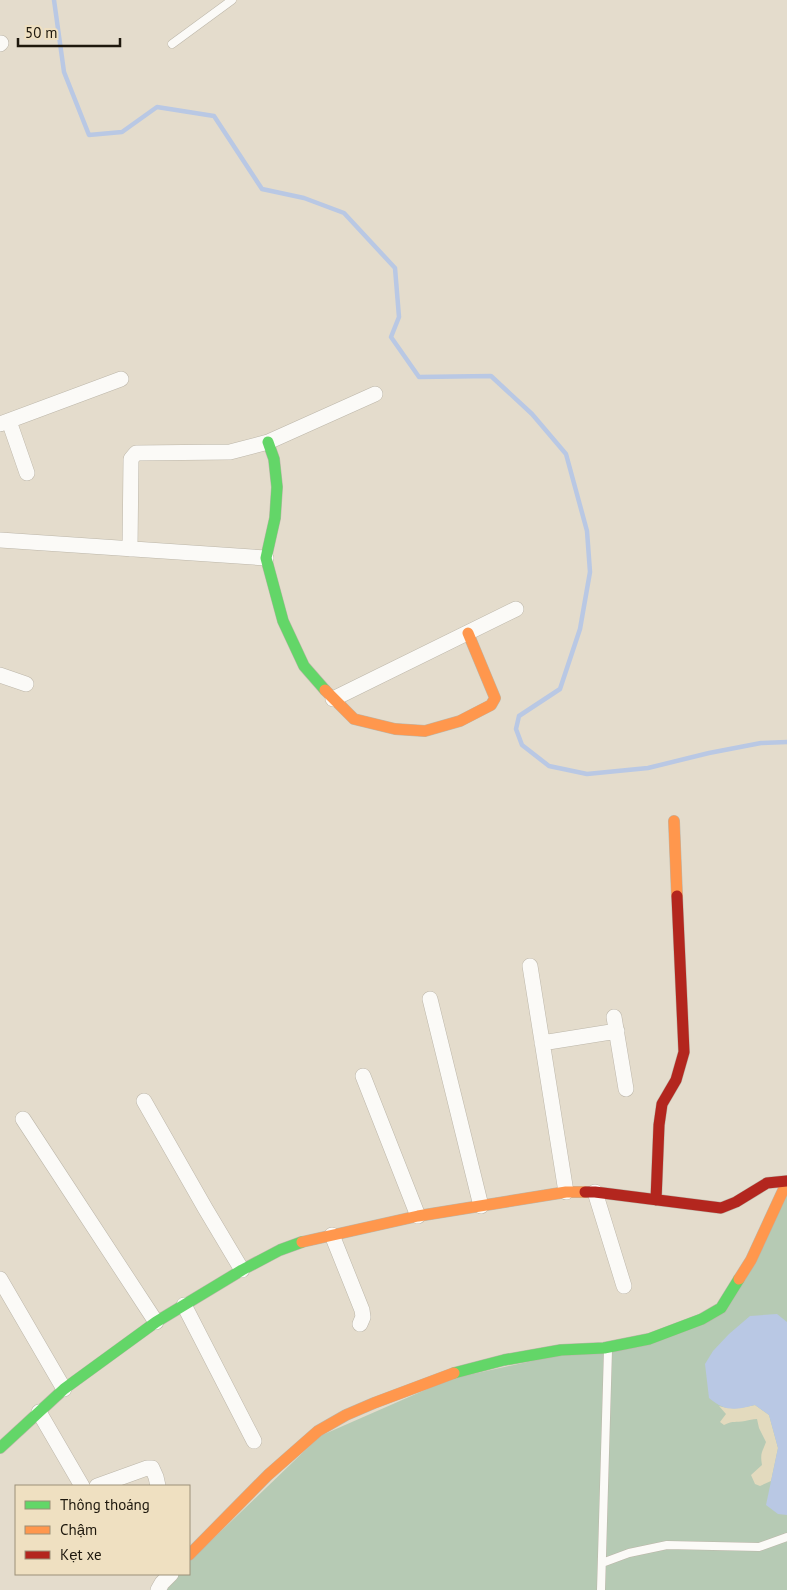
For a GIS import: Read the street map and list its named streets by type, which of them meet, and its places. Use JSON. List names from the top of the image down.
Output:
{
  "legend": ["Thông thoáng", "Chậm", "Kẹt xe"],
  "scale_bar": "50 m"
}
